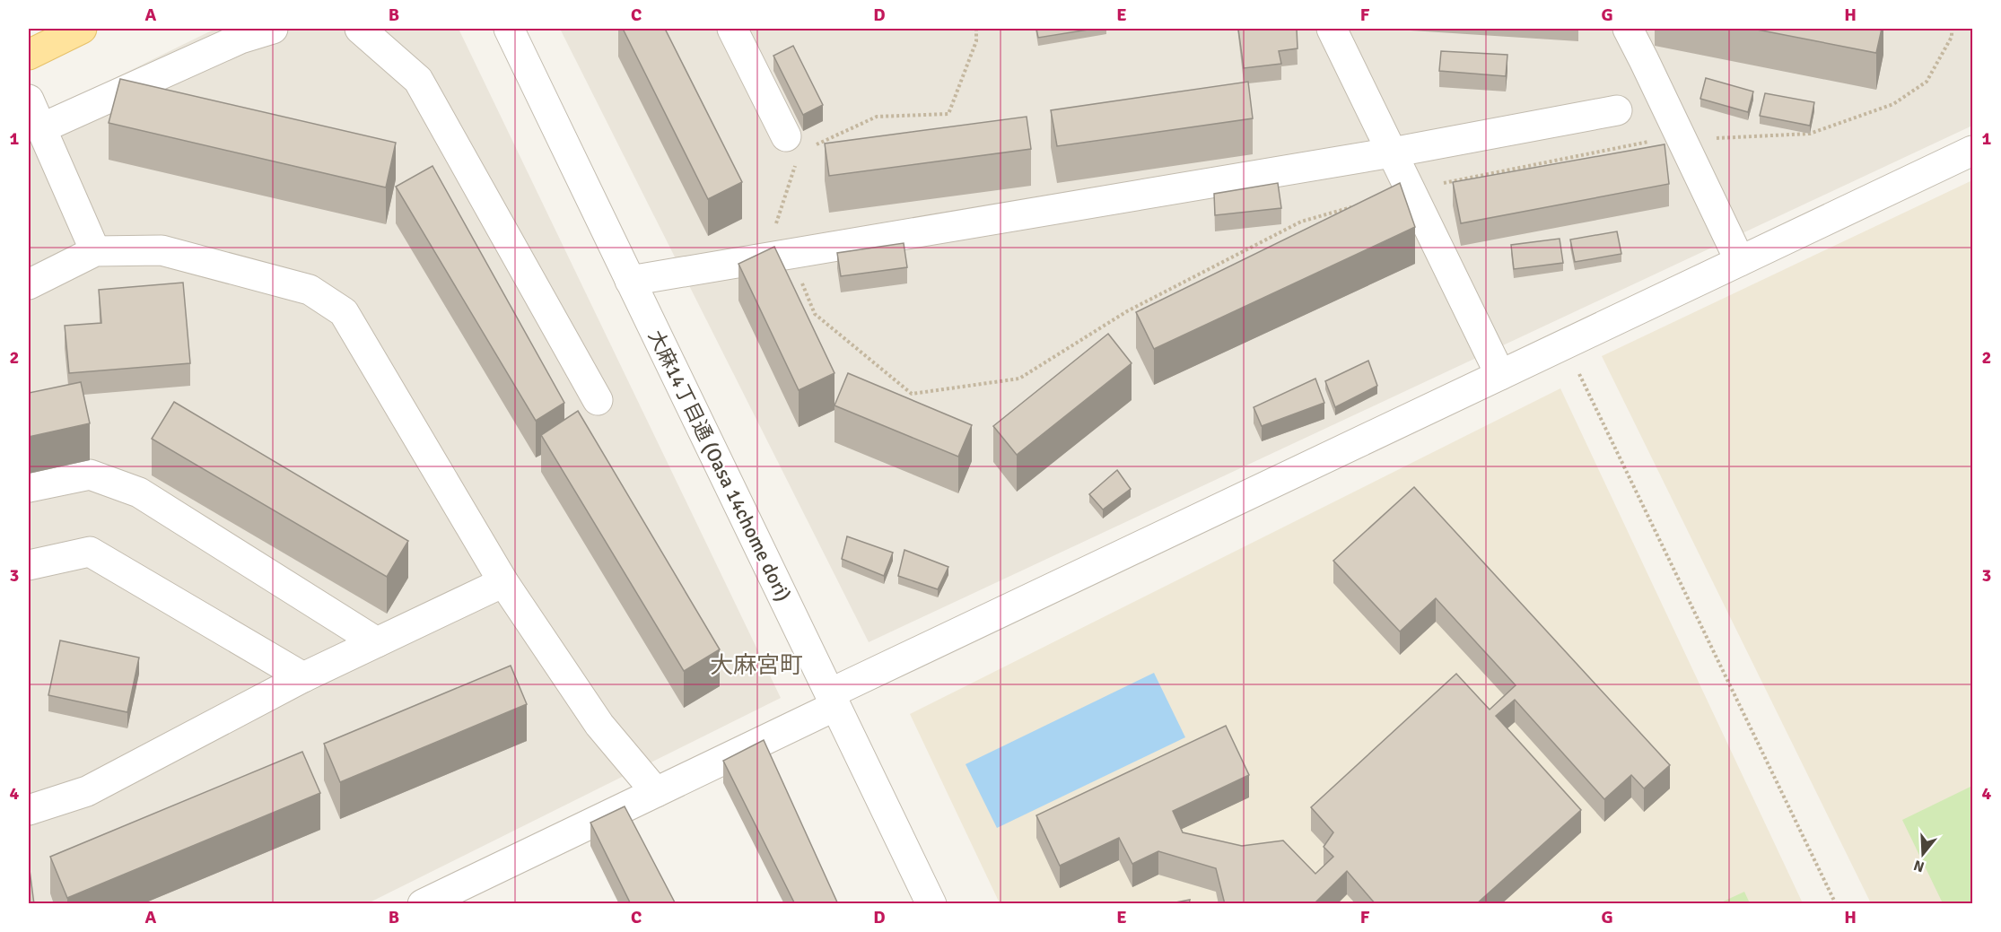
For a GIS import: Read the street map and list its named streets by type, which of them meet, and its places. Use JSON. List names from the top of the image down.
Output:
{
  "streets": {
    "street": ["大麻14丁目通 (Oasa 14chome dori)"]
  },
  "districts": ["大麻宮町"],
  "north": "bottom",
  "grid": {
    "columns": [
      "A",
      "B",
      "C",
      "D",
      "E",
      "F",
      "G",
      "H"
    ],
    "rows": [
      "1",
      "2",
      "3",
      "4"
    ]
  }
}
